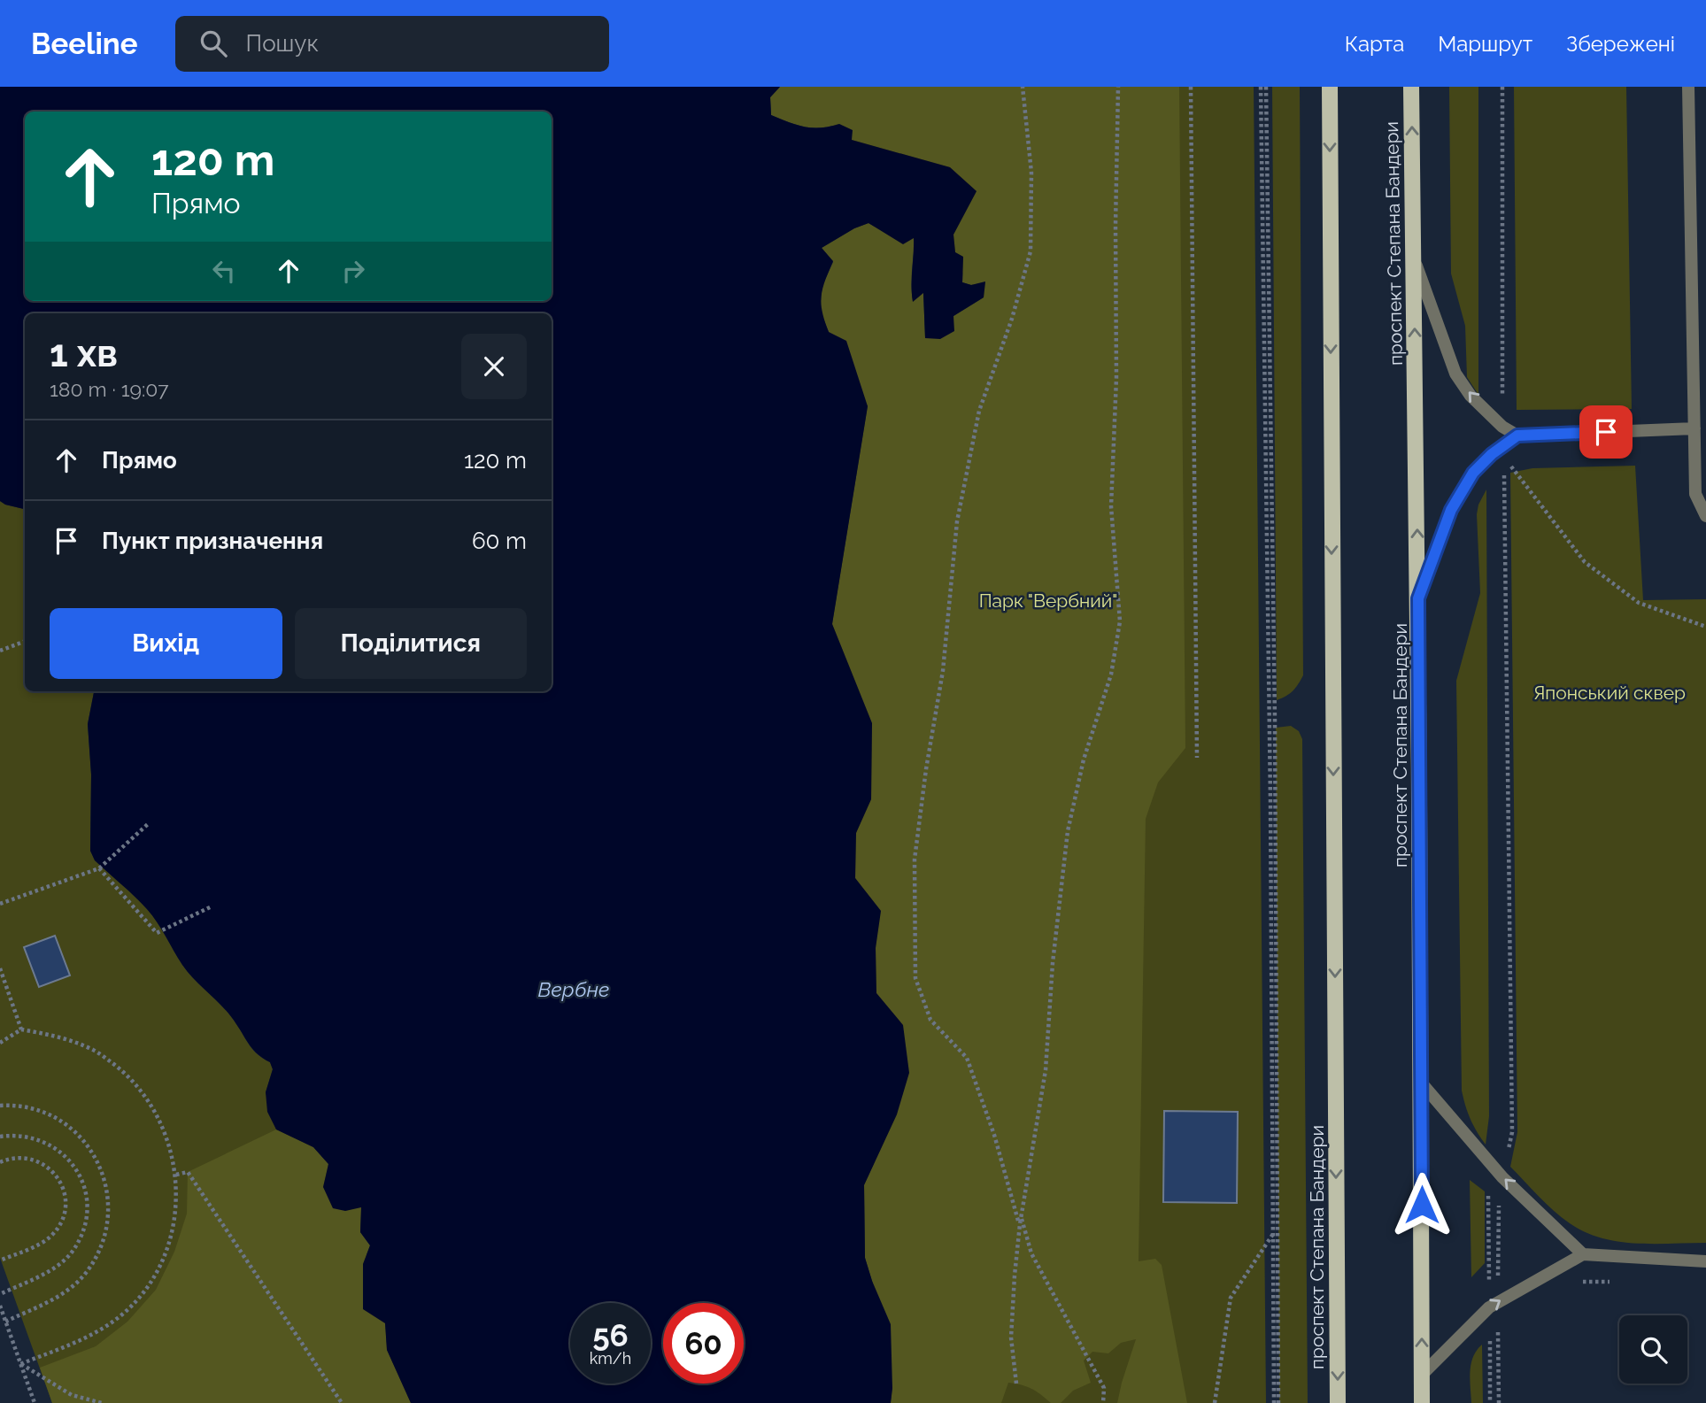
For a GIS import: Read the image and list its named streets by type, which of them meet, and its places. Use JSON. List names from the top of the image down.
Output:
{
  "streets": {
    "main road": ["проспект Степана Бандери"]
  },
  "water": ["Вербне"],
  "parks": ["Парк \"Вербний\"", "Японський сквер"],
  "page": {
    "header": "Beeline",
    "search": "Пошук",
    "nav": ["Карта", "Маршрут", "Збережені"],
    "turn": ["120 m", "Прямо"],
    "heading": ["1 хв", "180 m · 19:07"],
    "list": [
      {
        "name": "Прямо",
        "value": "120 m"
      },
      {
        "name": "Пункт призначення",
        "value": "60 m"
      }
    ],
    "buttons": ["Вихід", "Поділитися"],
    "speed": "56 km/h",
    "limit": "60"
  }
}
